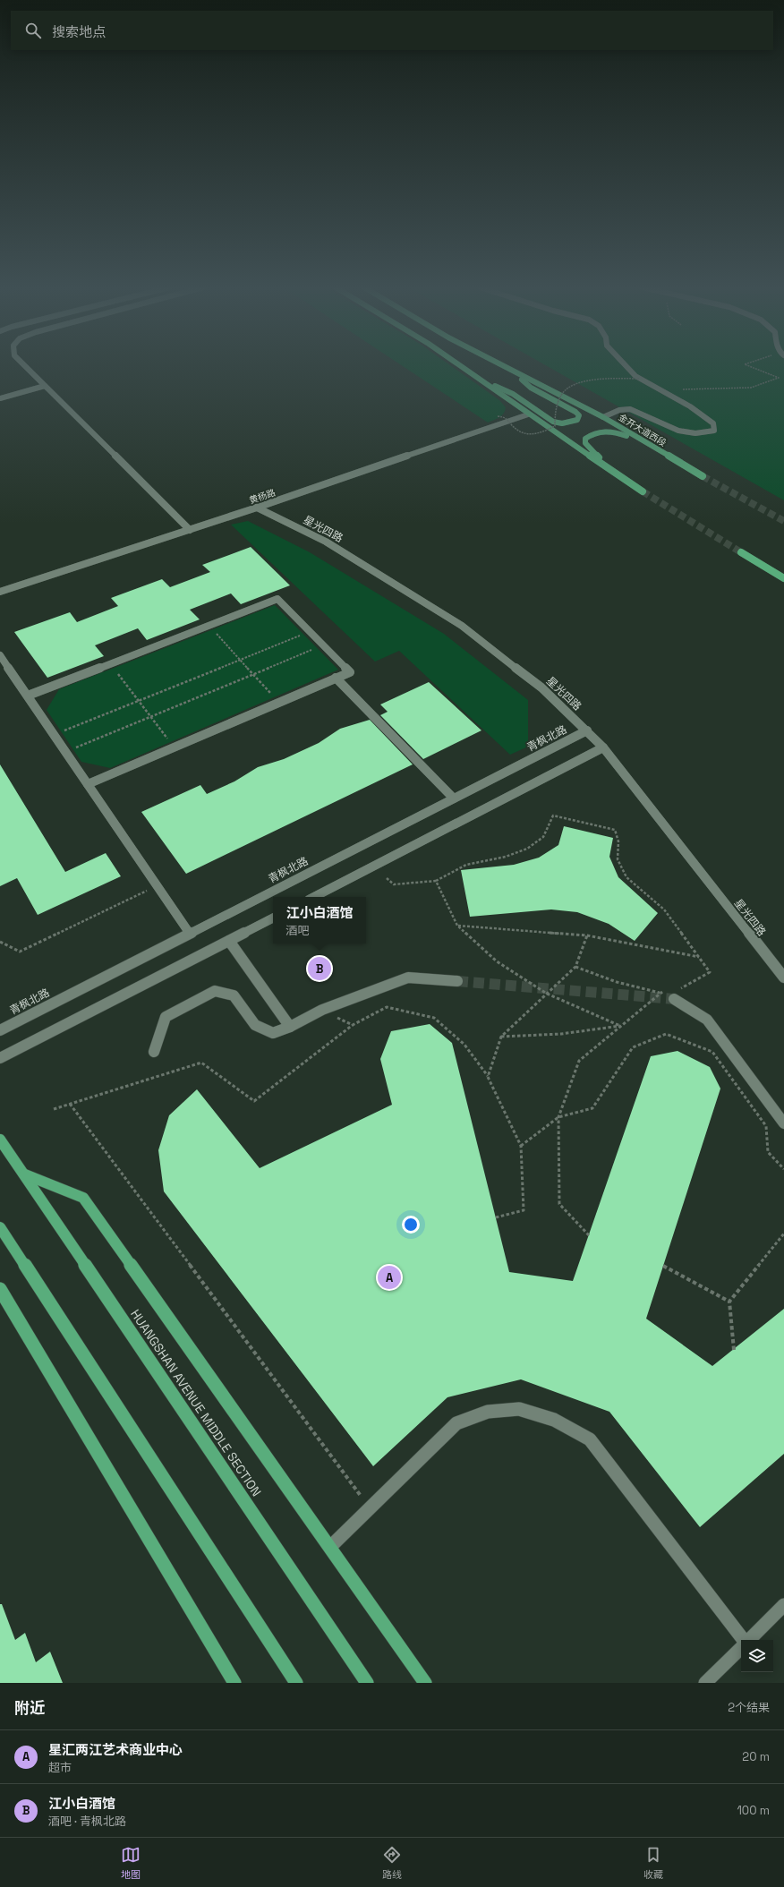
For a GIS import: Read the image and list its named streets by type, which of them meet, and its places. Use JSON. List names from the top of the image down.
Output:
{
  "streets": {
    "main road": ["金开大道西段", "HUANGSHAN AVENUE MIDDLE SECTION"],
    "street": ["黄杨路", "星光四路", "青枫北路"]
  },
  "crossings": [
    ["黄杨路", "星光四路"],
    ["星光四路", "青枫北路"]
  ],
  "page": {
    "search": "搜索地点",
    "popup": ["江小白酒馆", "酒吧"],
    "pins": ["B", "A"],
    "heading": ["附近", "2个结果"],
    "list": [
      {
        "mark": "A",
        "name": "星汇两江艺术商业中心",
        "note": "超市",
        "value": "20 m"
      },
      {
        "mark": "B",
        "name": "江小白酒馆",
        "note": "酒吧 · 青枫北路",
        "value": "100 m"
      }
    ],
    "nav": ["地图", "路线", "收藏"]
  }
}
